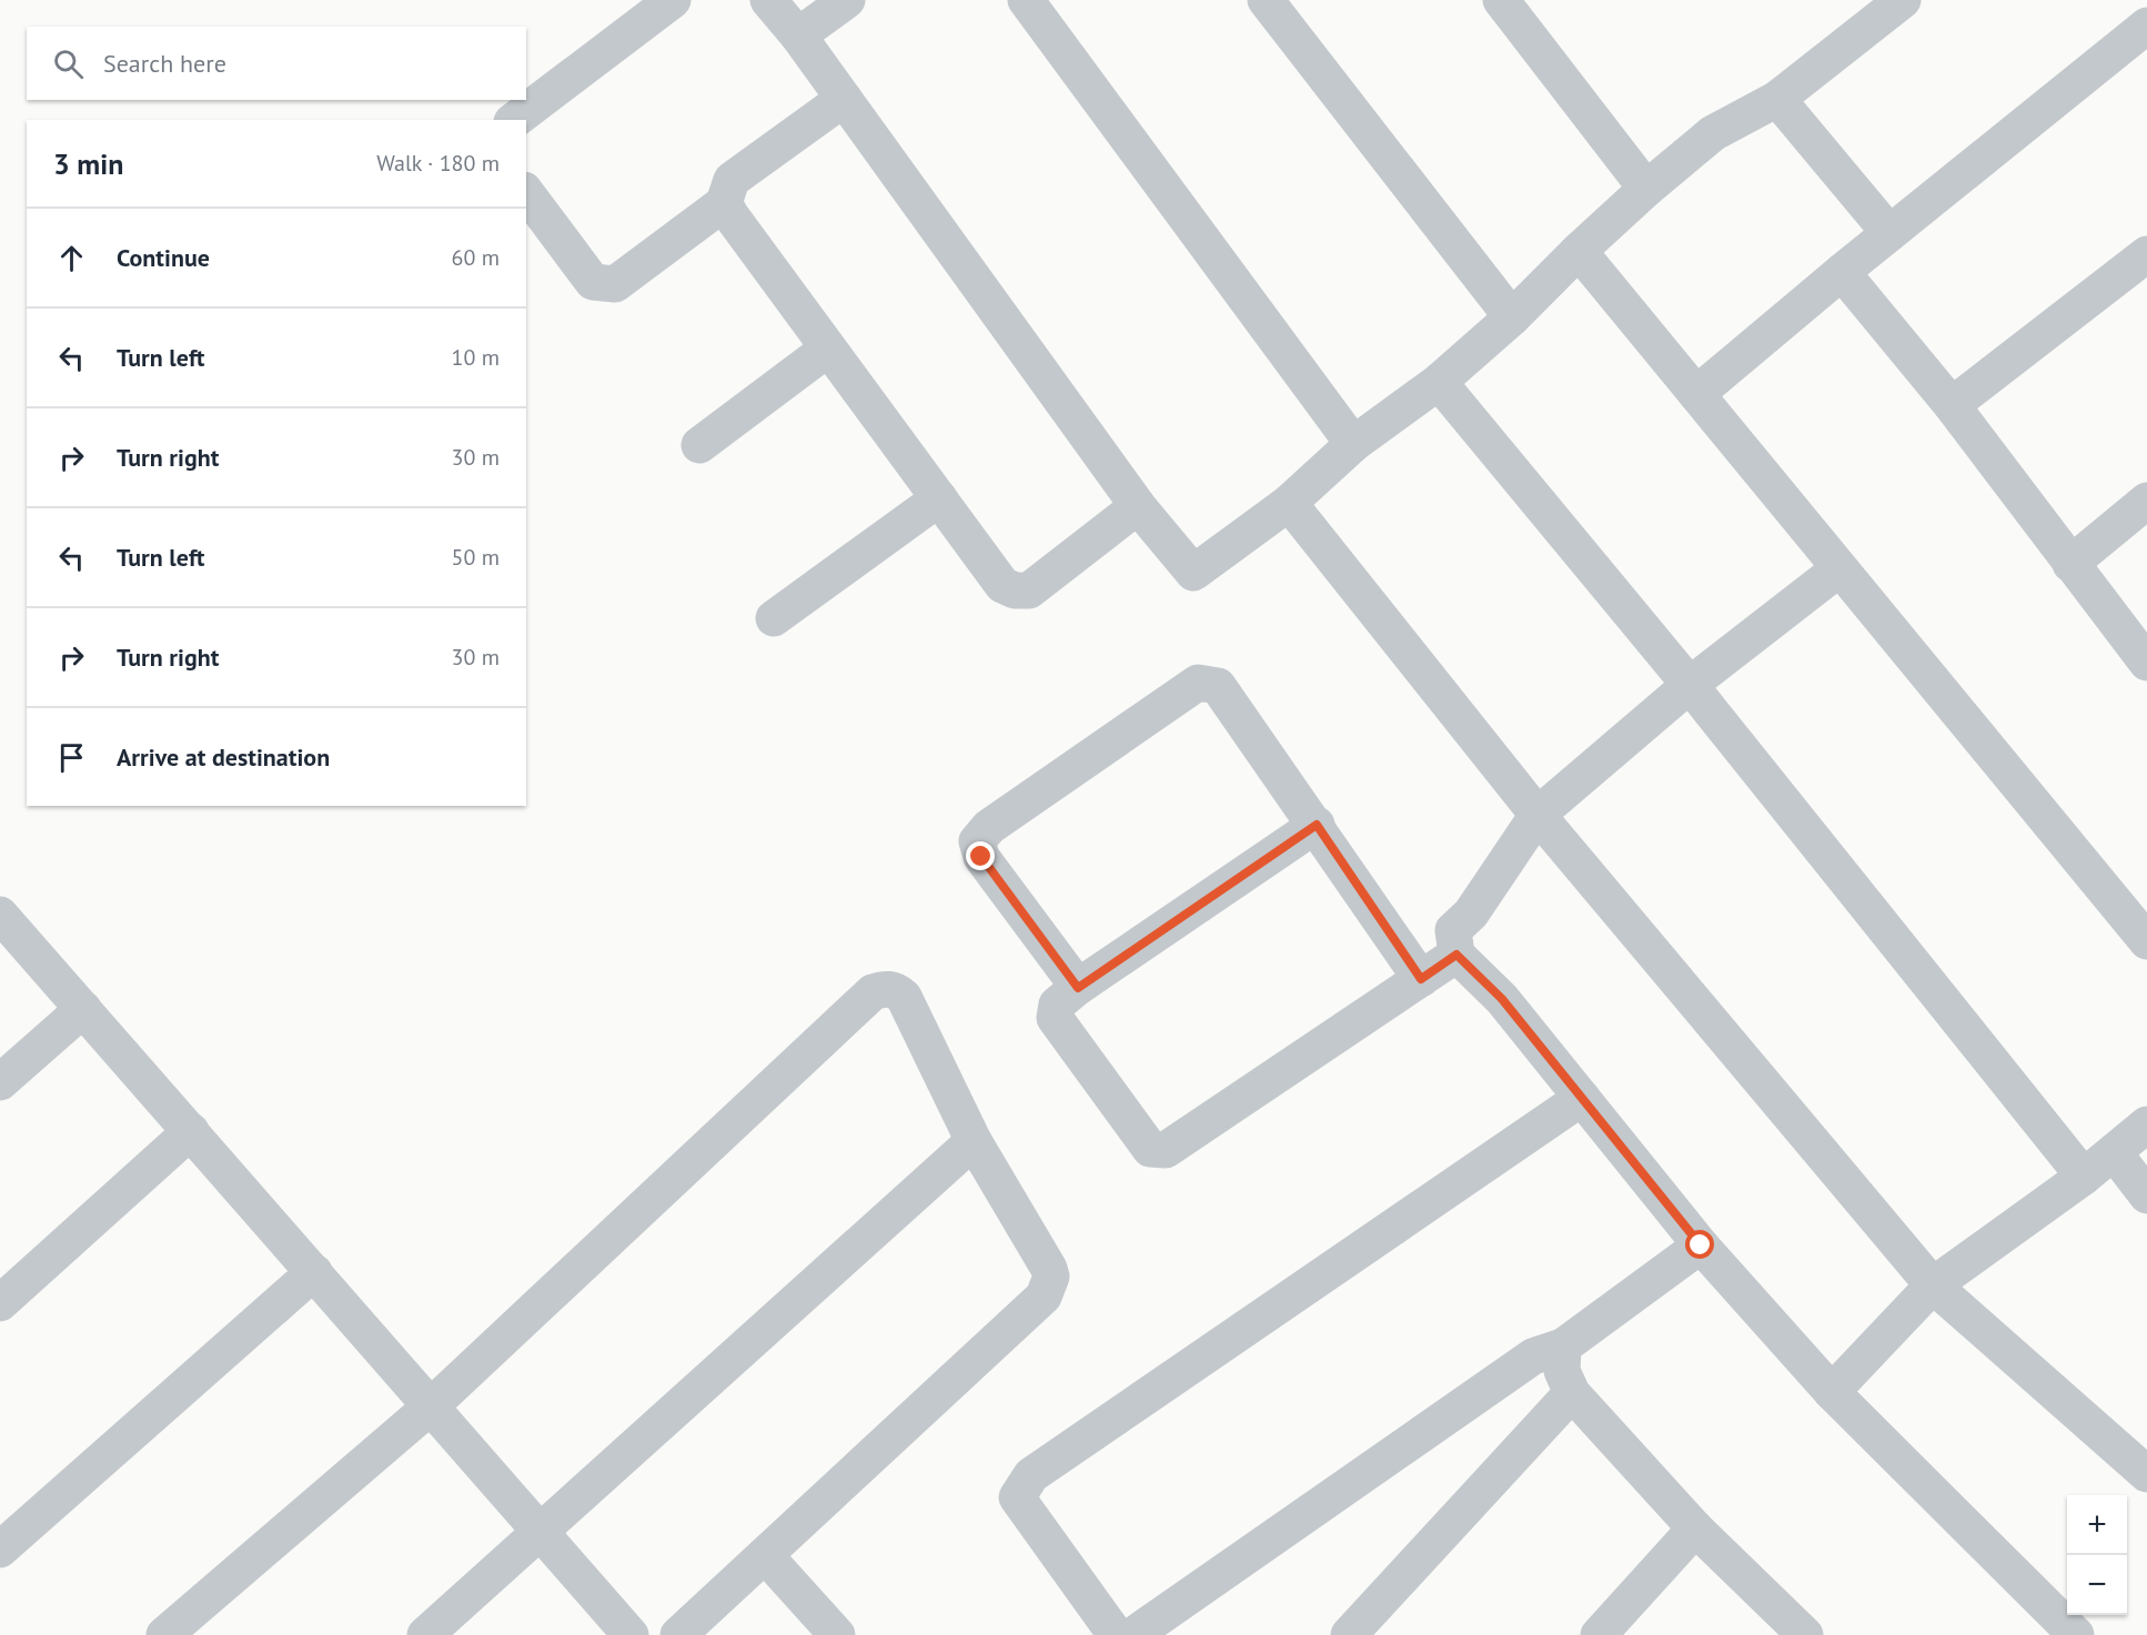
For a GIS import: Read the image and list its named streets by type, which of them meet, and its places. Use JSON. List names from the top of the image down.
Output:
{
  "page": {
    "search": "Search here",
    "heading": ["3 min", "Walk · 180 m"],
    "list": [
      ["Continue", "60 m"],
      ["Turn left", "10 m"],
      ["Turn right", "30 m"],
      ["Turn left", "50 m"],
      ["Turn right", "30 m"],
      "Arrive at destination"
    ],
    "map_buttons": ["+", "−"]
  }
}
